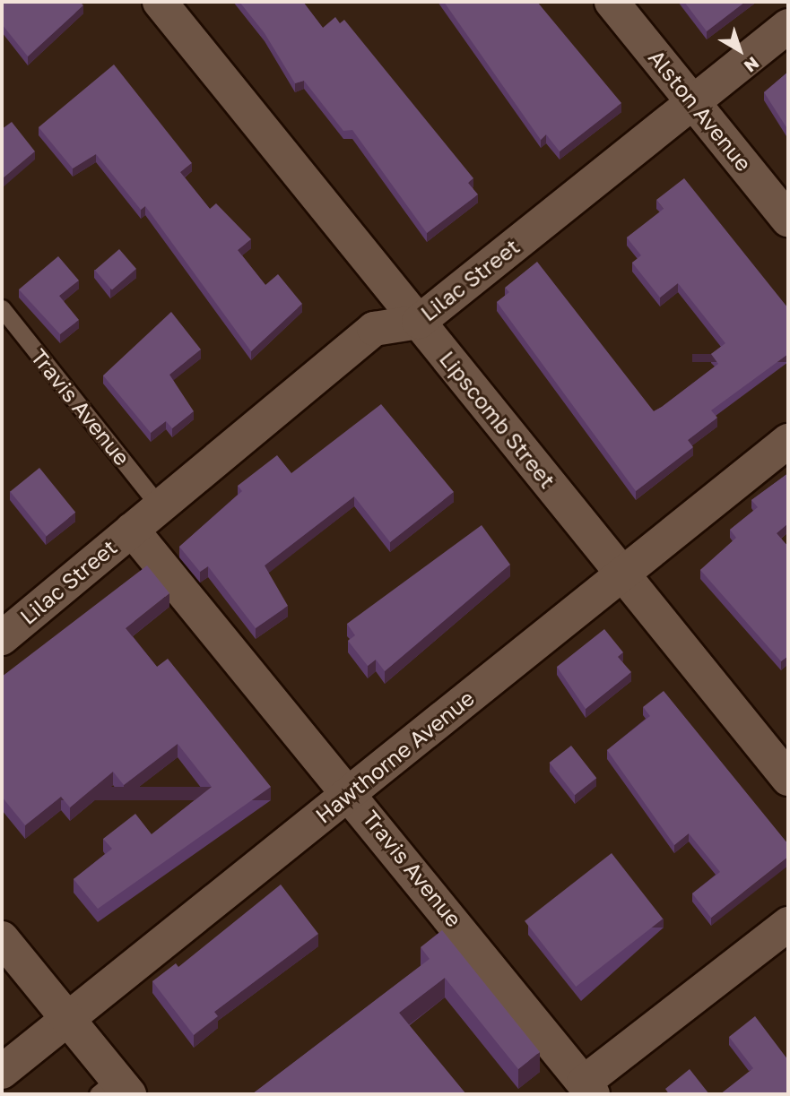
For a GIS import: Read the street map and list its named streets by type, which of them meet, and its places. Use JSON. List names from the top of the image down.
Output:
{
  "streets": {
    "street": [
      "Alston Avenue",
      "Lilac Street",
      "Travis Avenue",
      "Lipscomb Street",
      "Hawthorne Avenue"
    ]
  },
  "crossings": [
    ["Alston Avenue", "Lilac Street"],
    ["Lilac Street", "Travis Avenue"],
    ["Lilac Street", "Lipscomb Street"],
    ["Travis Avenue", "Hawthorne Avenue"],
    ["Lipscomb Street", "Hawthorne Avenue"]
  ],
  "north": "bottom right"
}
